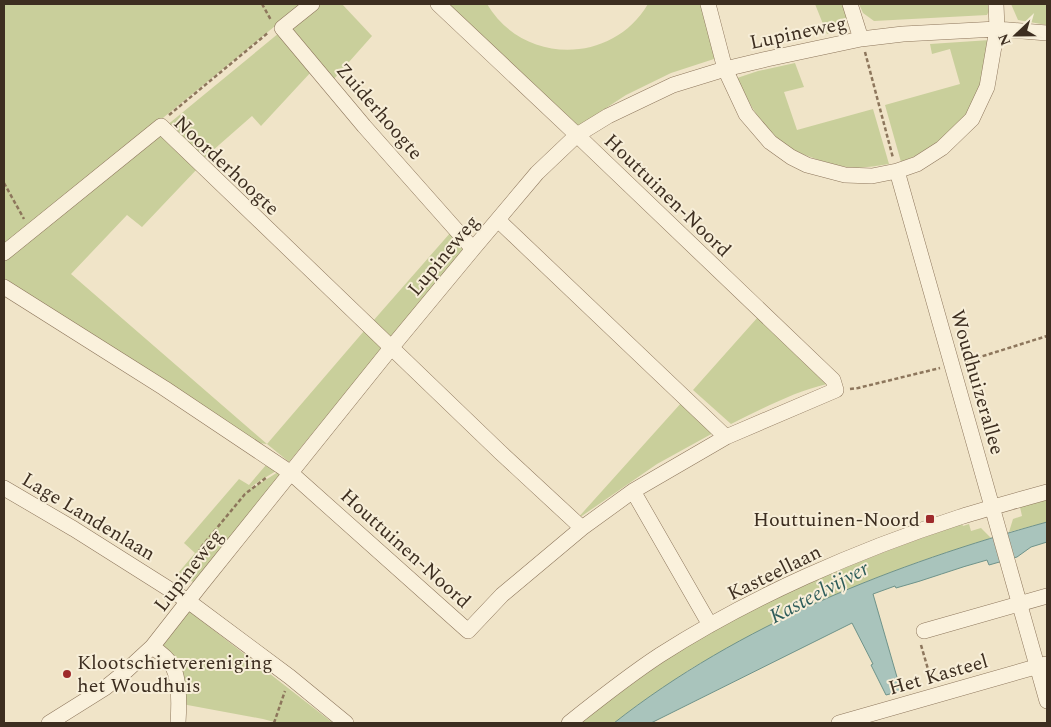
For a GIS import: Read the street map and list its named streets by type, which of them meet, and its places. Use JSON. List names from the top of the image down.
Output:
{
  "streets": {
    "street": [
      "Lupineweg",
      "Zuiderhoogte",
      "Noorderhoogte",
      "Houttuinen-Noord",
      "Woudhuizerallee",
      "Lage Landenlaan",
      "Kasteellaan",
      "Het Kasteel"
    ]
  },
  "crossings": [
    ["Lupineweg", "Zuiderhoogte"],
    ["Lupineweg", "Noorderhoogte"],
    ["Lupineweg", "Houttuinen-Noord"],
    ["Lupineweg", "Lage Landenlaan"],
    ["Woudhuizerallee", "Kasteellaan"],
    ["Woudhuizerallee", "Het Kasteel"]
  ],
  "water": ["Kasteelvijver"],
  "places": {
    "transit": ["Houttuinen-Noord"],
    "other": ["Klootschietvereniging het Woudhuis"]
  },
  "north": "left"
}
